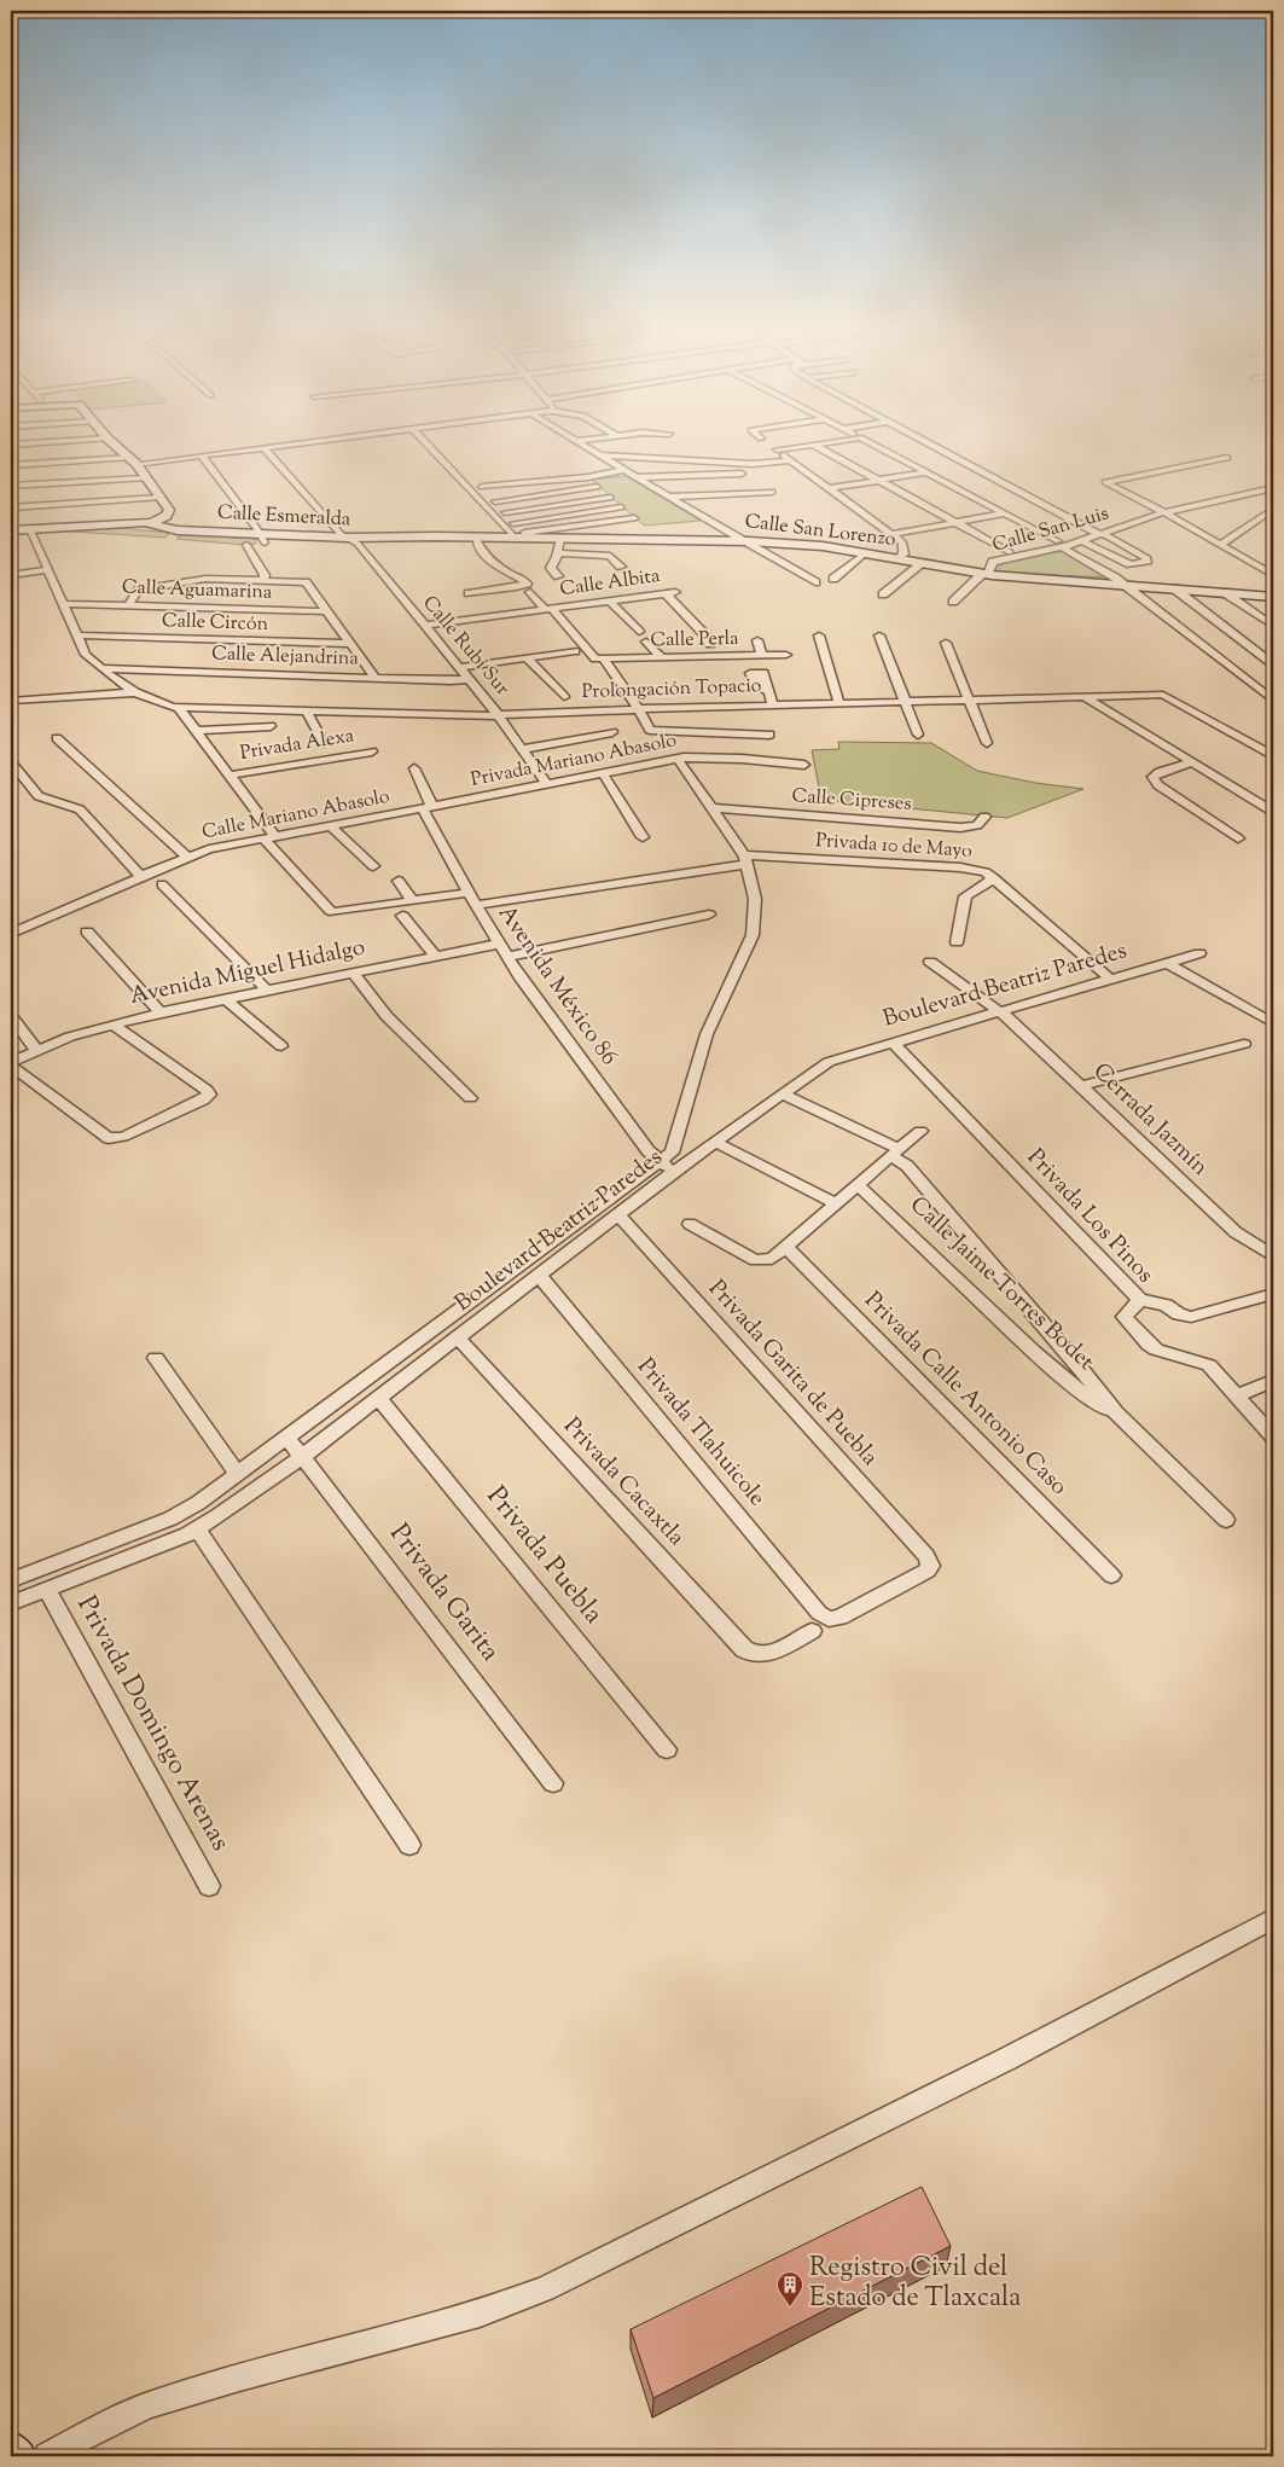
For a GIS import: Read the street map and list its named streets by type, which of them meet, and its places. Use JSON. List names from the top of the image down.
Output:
{
  "streets": {
    "street": [
      "Calle Esmeralda",
      "Calle San Luis",
      "Calle San Lorenzo",
      "Calle Albita",
      "Calle Aguamarina",
      "Calle Circón",
      "Calle Perla",
      "Calle Rubí Sur",
      "Calle Alejandrina",
      "Prolongación Topacio",
      "Privada Alexa",
      "Privada Mariano Abasolo",
      "Calle Cipreses",
      "Calle Mariano Abasolo",
      "Privada 10 de Mayo",
      "Avenida Miguel Hidalgo",
      "Avenida México 86",
      "Boulevard Beatriz Paredes",
      "Cerrada Jazmín",
      "Privada Los Pinos",
      "Calle Jaime Torres Bodet",
      "Privada Garita de Puebla",
      "Privada Calle Antonio Caso",
      "Privada Tlahuicole",
      "Privada Cacaxtla",
      "Privada Puebla",
      "Privada Garita",
      "Privada Domingo Arenas"
    ]
  },
  "crossings": [
    ["Calle Esmeralda", "Calle San Lorenzo"],
    ["Calle Esmeralda", "Calle Rubí Sur"],
    ["Calle Esmeralda", "Prolongación Topacio"],
    ["Calle San Luis", "Calle San Lorenzo"],
    ["Calle San Lorenzo", "Calle Rubí Sur"],
    ["Calle Albita", "Calle Rubí Sur"],
    ["Calle Aguamarina", "Prolongación Topacio"],
    ["Calle Circón", "Prolongación Topacio"],
    ["Calle Rubí Sur", "Calle Alejandrina"],
    ["Calle Rubí Sur", "Prolongación Topacio"],
    ["Calle Rubí Sur", "Privada Mariano Abasolo"],
    ["Calle Alejandrina", "Prolongación Topacio"],
    ["Privada Mariano Abasolo", "Calle Mariano Abasolo"],
    ["Privada Mariano Abasolo", "Avenida México 86"],
    ["Privada Mariano Abasolo", "Boulevard Beatriz Paredes"],
    ["Calle Cipreses", "Boulevard Beatriz Paredes"],
    ["Calle Mariano Abasolo", "Avenida México 86"],
    ["Privada 10 de Mayo", "Avenida México 86"],
    ["Privada 10 de Mayo", "Boulevard Beatriz Paredes"],
    ["Avenida Miguel Hidalgo", "Avenida México 86"],
    ["Avenida México 86", "Boulevard Beatriz Paredes"],
    ["Boulevard Beatriz Paredes", "Cerrada Jazmín"],
    ["Boulevard Beatriz Paredes", "Privada Los Pinos"],
    ["Boulevard Beatriz Paredes", "Calle Jaime Torres Bodet"],
    ["Boulevard Beatriz Paredes", "Privada Garita de Puebla"],
    ["Boulevard Beatriz Paredes", "Privada Tlahuicole"],
    ["Boulevard Beatriz Paredes", "Privada Cacaxtla"],
    ["Boulevard Beatriz Paredes", "Privada Puebla"],
    ["Boulevard Beatriz Paredes", "Privada Garita"],
    ["Boulevard Beatriz Paredes", "Privada Domingo Arenas"],
    ["Privada Garita de Puebla", "Privada Tlahuicole"]
  ],
  "places": {
    "building": ["Registro Civil del Estado de Tlaxcala"]
  }
}
